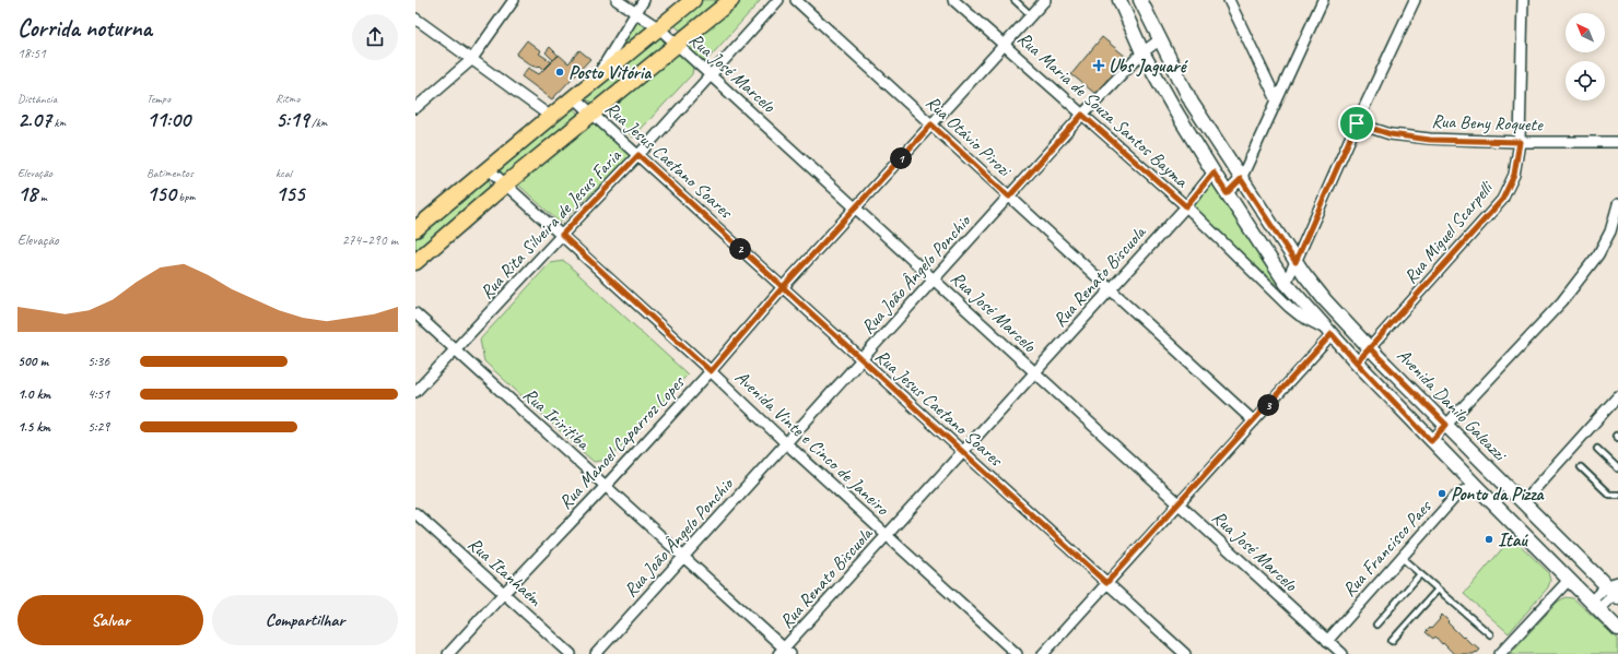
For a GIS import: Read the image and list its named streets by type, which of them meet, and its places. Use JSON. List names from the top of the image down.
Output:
{
  "streets": {
    "main road": ["Avenida Danilo Galeazzi"],
    "street": [
      "Rua José Marcelo",
      "Rua Maria de Souza Santos Bayma",
      "Rua Beny Roquete",
      "Rua Otávio Pirozi",
      "Rua Jesus Caetano Soares",
      "Rua Rita Silveira de Jesus Faria",
      "Rua Miguel Scarpelli",
      "Rua João Ângelo Ponchio",
      "Rua Renato Biscuola",
      "Rua Iriritiba",
      "Rua Manoel Caparroz Lopes",
      "Avenida Vinte e Cinco de Janeiro",
      "Rua Francisco Paes",
      "Rua Itanhaém"
    ]
  },
  "crossings": [
    ["Rua José Marcelo", "Rua Rita Silveira de Jesus Faria"],
    ["Rua José Marcelo", "Rua João Ângelo Ponchio"],
    ["Rua José Marcelo", "Rua Renato Biscuola"],
    ["Rua José Marcelo", "Rua Manoel Caparroz Lopes"],
    ["Rua José Marcelo", "Rua Francisco Paes"],
    ["Rua Maria de Souza Santos Bayma", "Rua João Ângelo Ponchio"],
    ["Rua Maria de Souza Santos Bayma", "Rua Renato Biscuola"],
    ["Rua Maria de Souza Santos Bayma", "Rua Manoel Caparroz Lopes"],
    ["Rua Beny Roquete", "Rua Miguel Scarpelli"],
    ["Rua Otávio Pirozi", "Rua João Ângelo Ponchio"],
    ["Rua Otávio Pirozi", "Rua Renato Biscuola"],
    ["Rua Otávio Pirozi", "Rua Manoel Caparroz Lopes"],
    ["Rua Jesus Caetano Soares", "Rua Rita Silveira de Jesus Faria"],
    ["Rua Jesus Caetano Soares", "Rua João Ângelo Ponchio"],
    ["Rua Jesus Caetano Soares", "Rua Renato Biscuola"],
    ["Rua Jesus Caetano Soares", "Rua Manoel Caparroz Lopes"],
    ["Rua Rita Silveira de Jesus Faria", "Rua Iriritiba"],
    ["Rua Rita Silveira de Jesus Faria", "Avenida Vinte e Cinco de Janeiro"],
    ["Rua Miguel Scarpelli", "Avenida Danilo Galeazzi"],
    ["Rua João Ângelo Ponchio", "Avenida Danilo Galeazzi"],
    ["Rua João Ângelo Ponchio", "Rua Iriritiba"],
    ["Rua João Ângelo Ponchio", "Avenida Vinte e Cinco de Janeiro"],
    ["Rua Renato Biscuola", "Rua Iriritiba"],
    ["Rua Renato Biscuola", "Avenida Vinte e Cinco de Janeiro"],
    ["Rua Iriritiba", "Rua Manoel Caparroz Lopes"],
    ["Rua Manoel Caparroz Lopes", "Avenida Vinte e Cinco de Janeiro"],
    ["Rua Manoel Caparroz Lopes", "Rua Itanhaém"]
  ],
  "places": {
    "health": ["Ubs Jaguaré"],
    "other": ["Posto Vitória", "Ponto da Pizza", "Itaú"]
  },
  "north": "top left",
  "page": {
    "heading": ["Corrida noturna", "18:51"],
    "stats": [
      ["Distância", "2.07 km"],
      ["Tempo", "11:00"],
      ["Ritmo", "5:19 /km"],
      ["Elevação", "18 m"],
      ["Batimentos", "150 bpm"],
      ["kcal", "155"]
    ],
    "pins": ["1", "2", "3"],
    "chart": ["Elevação", "274–290 m"],
    "list": [
      {
        "name": "500 m",
        "note": "5:36"
      },
      {
        "name": "1.0 km",
        "note": "4:51"
      },
      {
        "name": "1.5 km",
        "note": "5:29"
      }
    ],
    "buttons": ["Salvar", "Compartilhar"]
  }
}
